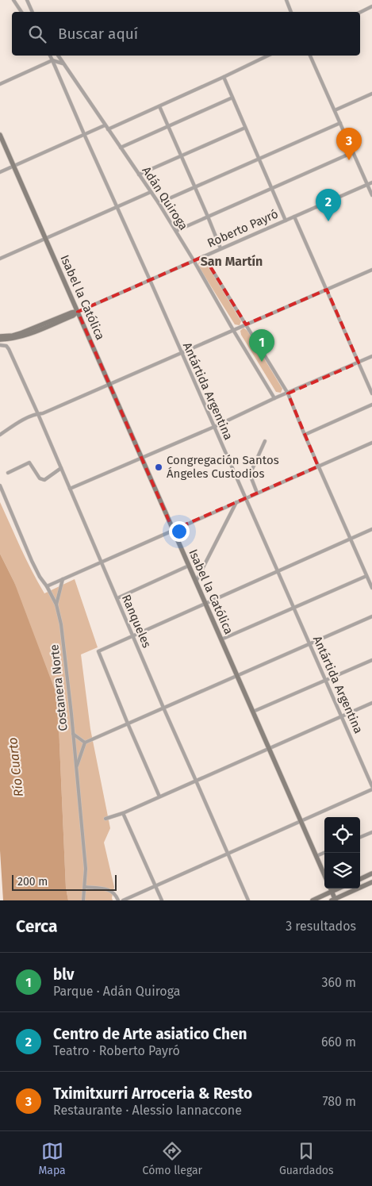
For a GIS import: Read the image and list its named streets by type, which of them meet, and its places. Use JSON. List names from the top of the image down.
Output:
{
  "streets": {
    "main road": ["Roberto Payró", "Isabel la Católica"],
    "street": [
      "Adán Quiroga",
      "Antártida Argentina",
      "Ranqueles",
      "Costanera Norte"
    ]
  },
  "crossings": [
    ["Adán Quiroga", "Roberto Payró"],
    ["Roberto Payró", "Isabel la Católica"],
    ["Roberto Payró", "Antártida Argentina"]
  ],
  "districts": ["San Martín"],
  "water": ["Río Cuarto"],
  "places": ["Congregación Santos Ángeles Custodios"],
  "scale_bar": "200 m",
  "page": {
    "search": "Buscar aquí",
    "pins": ["3", "2", "1"],
    "scale": "200 m",
    "heading": ["Cerca", "3 resultados"],
    "list": [
      {
        "mark": "1",
        "name": "blv",
        "note": "Parque · Adán Quiroga",
        "value": "360 m"
      },
      {
        "mark": "2",
        "name": "Centro de Arte asiatico Chen",
        "note": "Teatro · Roberto Payró",
        "value": "660 m"
      },
      {
        "mark": "3",
        "name": "Tximitxurri Arroceria & Resto",
        "note": "Restaurante · Alessio Iannaccone",
        "value": "780 m"
      }
    ],
    "nav": ["Mapa", "Cómo llegar", "Guardados"]
  }
}
